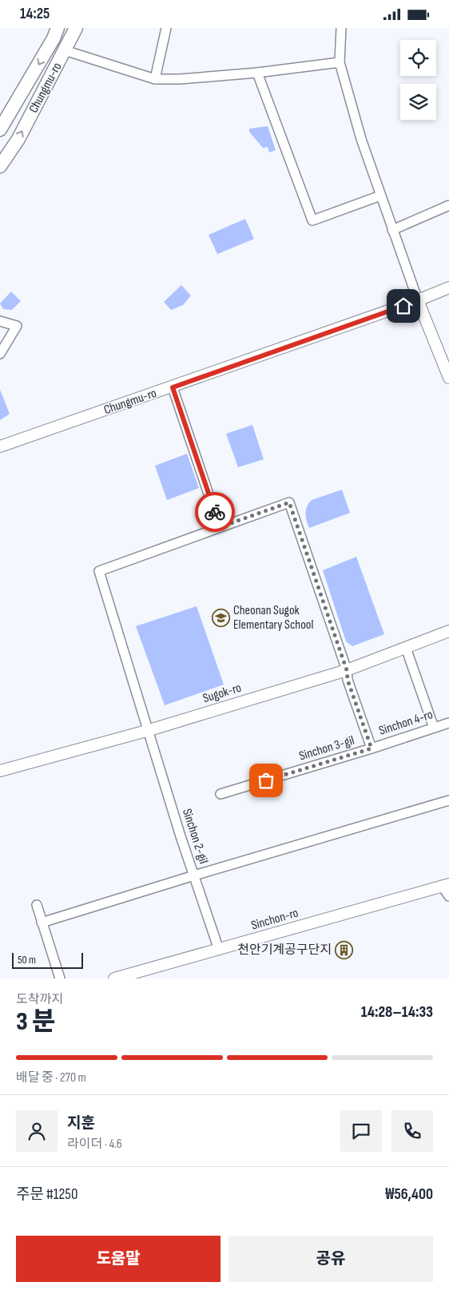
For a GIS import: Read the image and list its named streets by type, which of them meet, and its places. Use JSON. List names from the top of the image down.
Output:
{
  "streets": {
    "main road": ["Chungmu-ro"],
    "street": [
      "Sugok-ro",
      "Sinchon 4-ro",
      "Sinchon 3-gil",
      "Sinchon 2-gil",
      "Sinchon-ro"
    ]
  },
  "crossings": [
    ["Sugok-ro", "Sinchon 2-gil"],
    ["Sinchon 4-ro", "Sinchon 3-gil"],
    ["Sinchon 2-gil", "Sinchon-ro"]
  ],
  "places": {
    "school or university": ["Cheonan Sugok Elementary School"],
    "building": ["천안기계공구단지"]
  },
  "scale_bar": "50 m",
  "page": {
    "status": "14:25",
    "scale": "50 m",
    "heading": ["3 분", "도착까지", "14:28–14:33"],
    "panel": [
      "지훈",
      "라이더 · 4.6",
      "주문 #1250",
      "₩56,400"
    ],
    "bar": "배달 중 · 270 m",
    "buttons": ["도움말", "공유"]
  }
}
